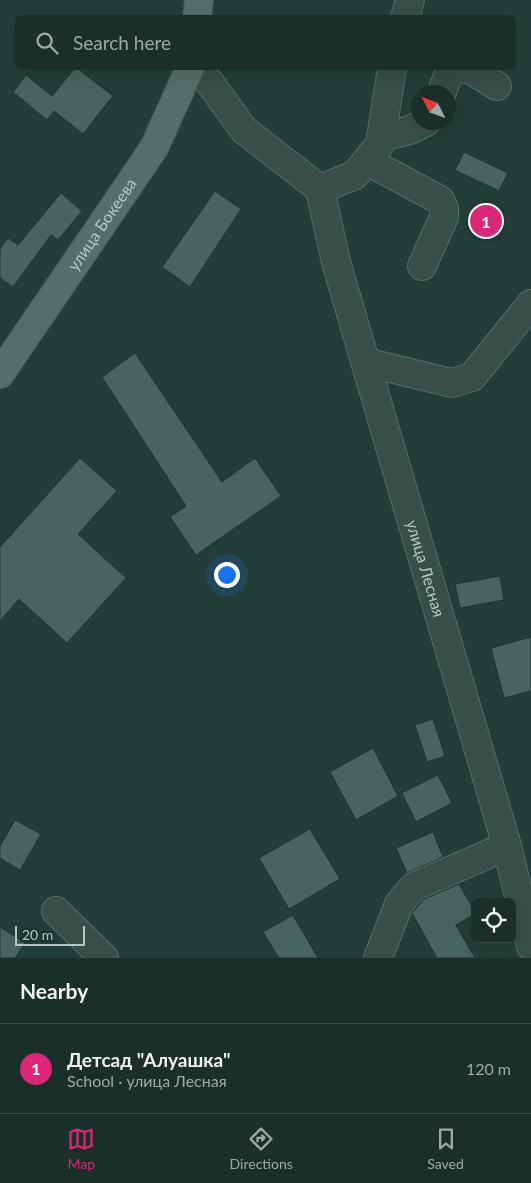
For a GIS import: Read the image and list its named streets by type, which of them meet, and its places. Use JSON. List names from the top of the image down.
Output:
{
  "streets": {
    "main road": ["улица Бокеева"],
    "street": ["улица Лесная"]
  },
  "scale_bar": "20 m",
  "north": "top left",
  "page": {
    "search": "Search here",
    "pins": "1",
    "scale": "20 m",
    "heading": "Nearby",
    "list": [
      {
        "mark": "1",
        "name": "Детсад \"Алуашка\"",
        "note": "School · улица Лесная",
        "value": "120 m"
      }
    ],
    "nav": ["Map", "Directions", "Saved"]
  }
}
